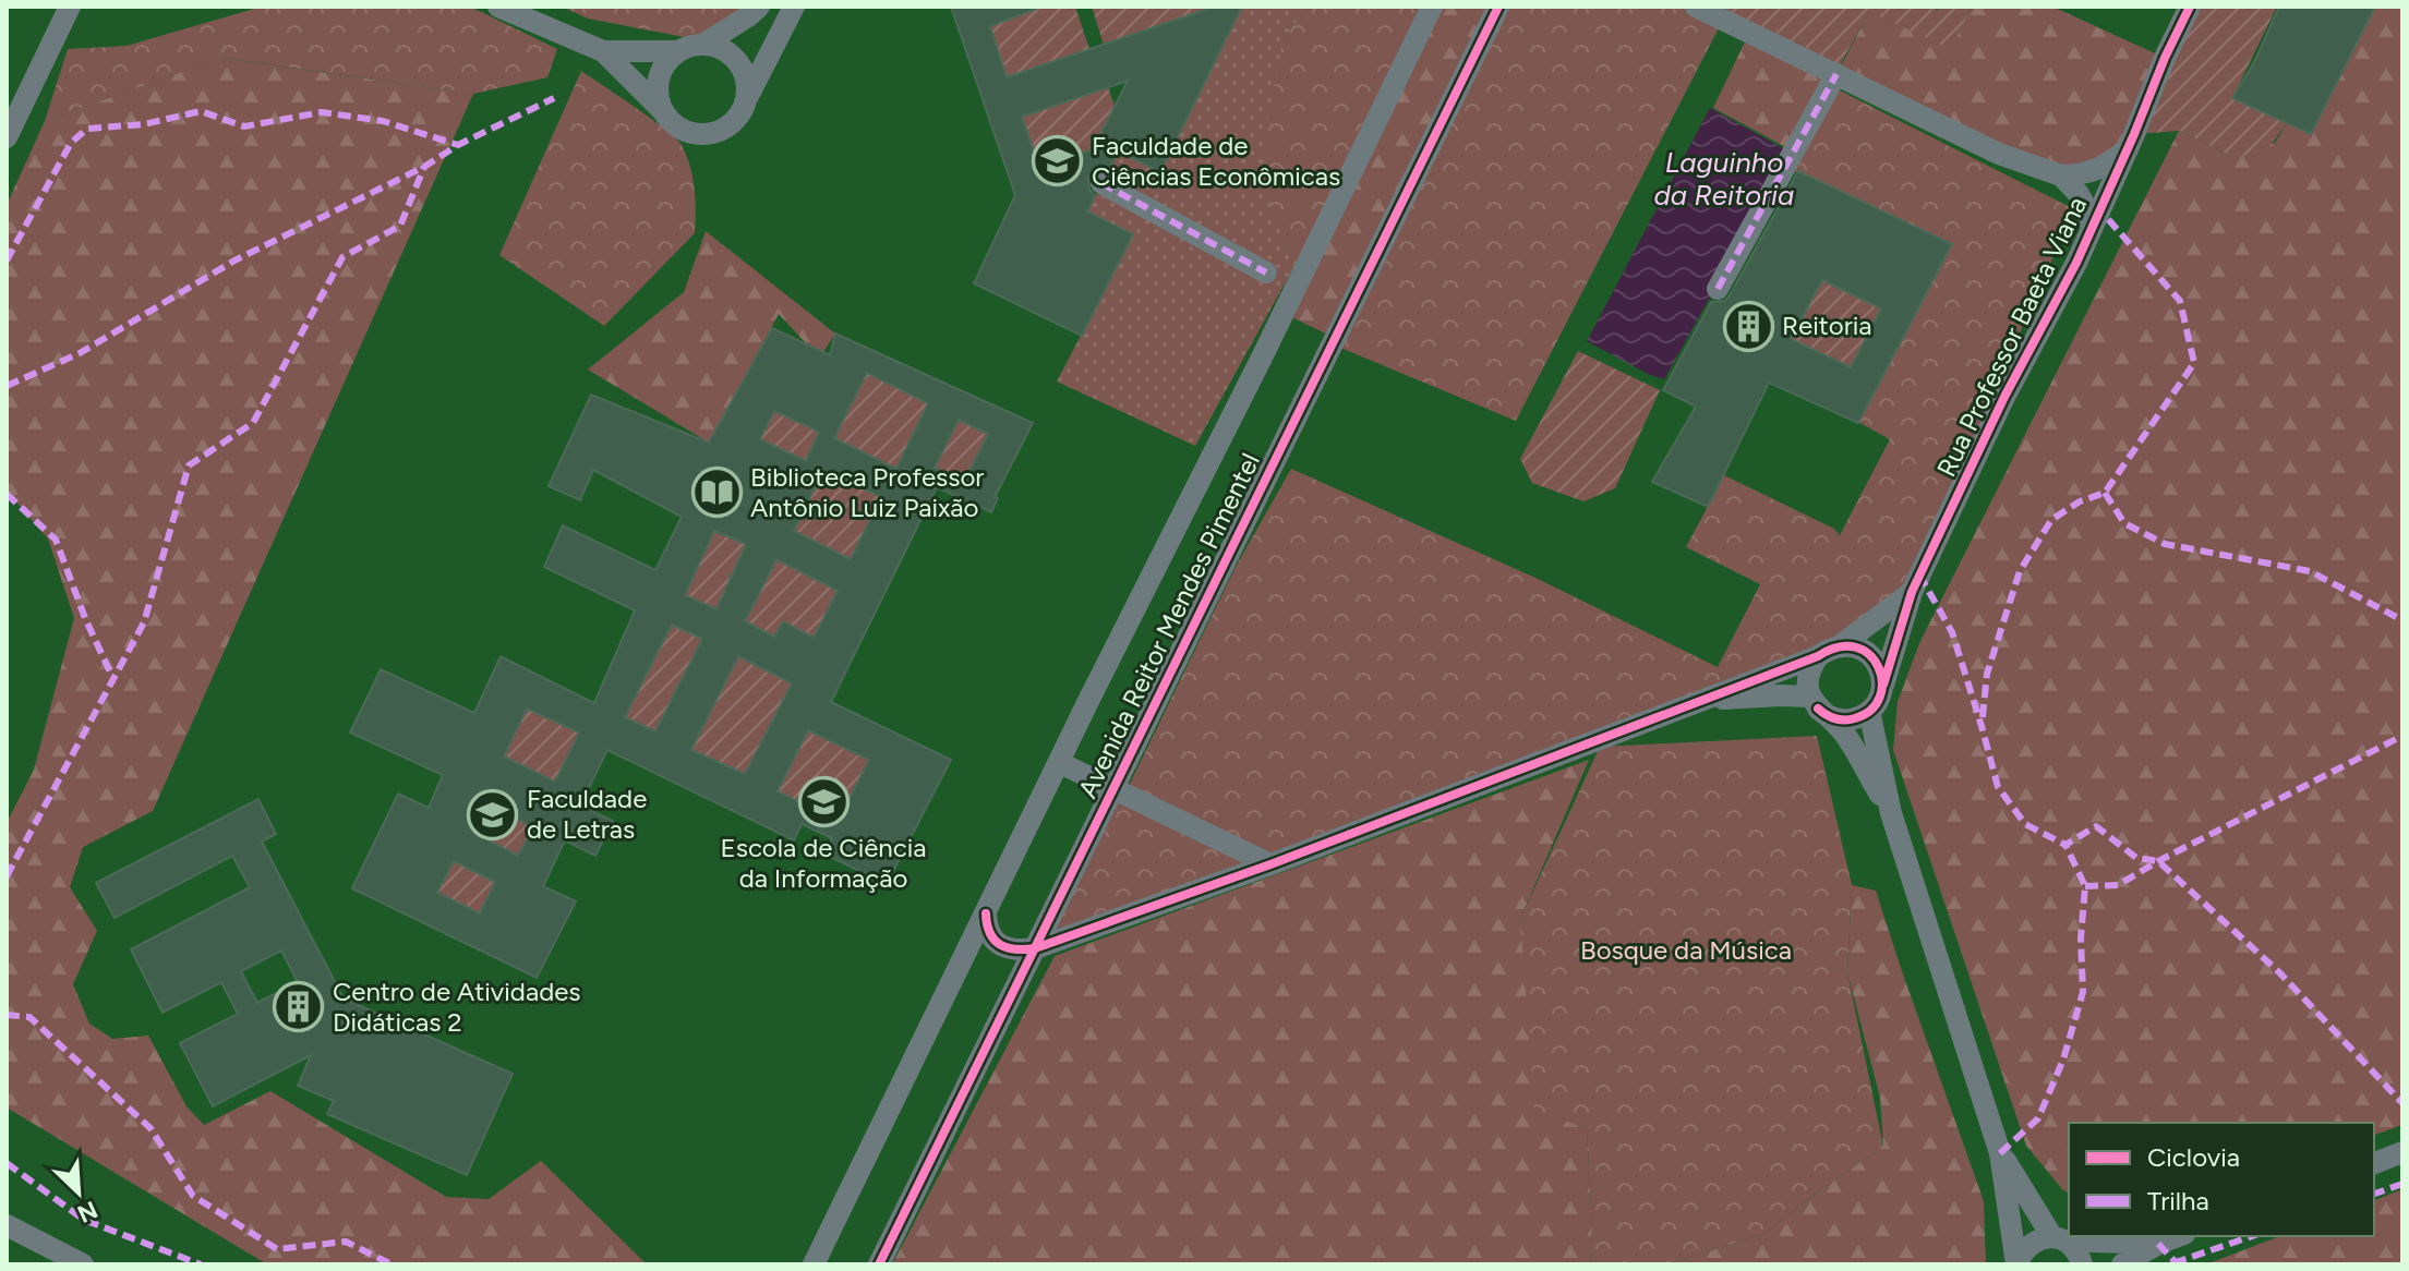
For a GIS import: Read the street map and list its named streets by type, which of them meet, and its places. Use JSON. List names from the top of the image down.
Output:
{
  "streets": {
    "street": ["Rua Professor Baeta Viana", "Avenida Reitor Mendes Pimentel"]
  },
  "water": ["Laguinho da Reitoria"],
  "parks": ["Bosque da Música"],
  "places": {
    "school or university": ["Faculdade de Ciências Econômicas", "Escola de Ciência da Informação", "Faculdade de Letras"],
    "building": ["Reitoria", "Centro de Atividades Didáticas 2"],
    "library": ["Biblioteca Professor Antônio Luiz Paixão"]
  },
  "legend": ["Ciclovia", "Trilha"],
  "north": "bottom right"
}
